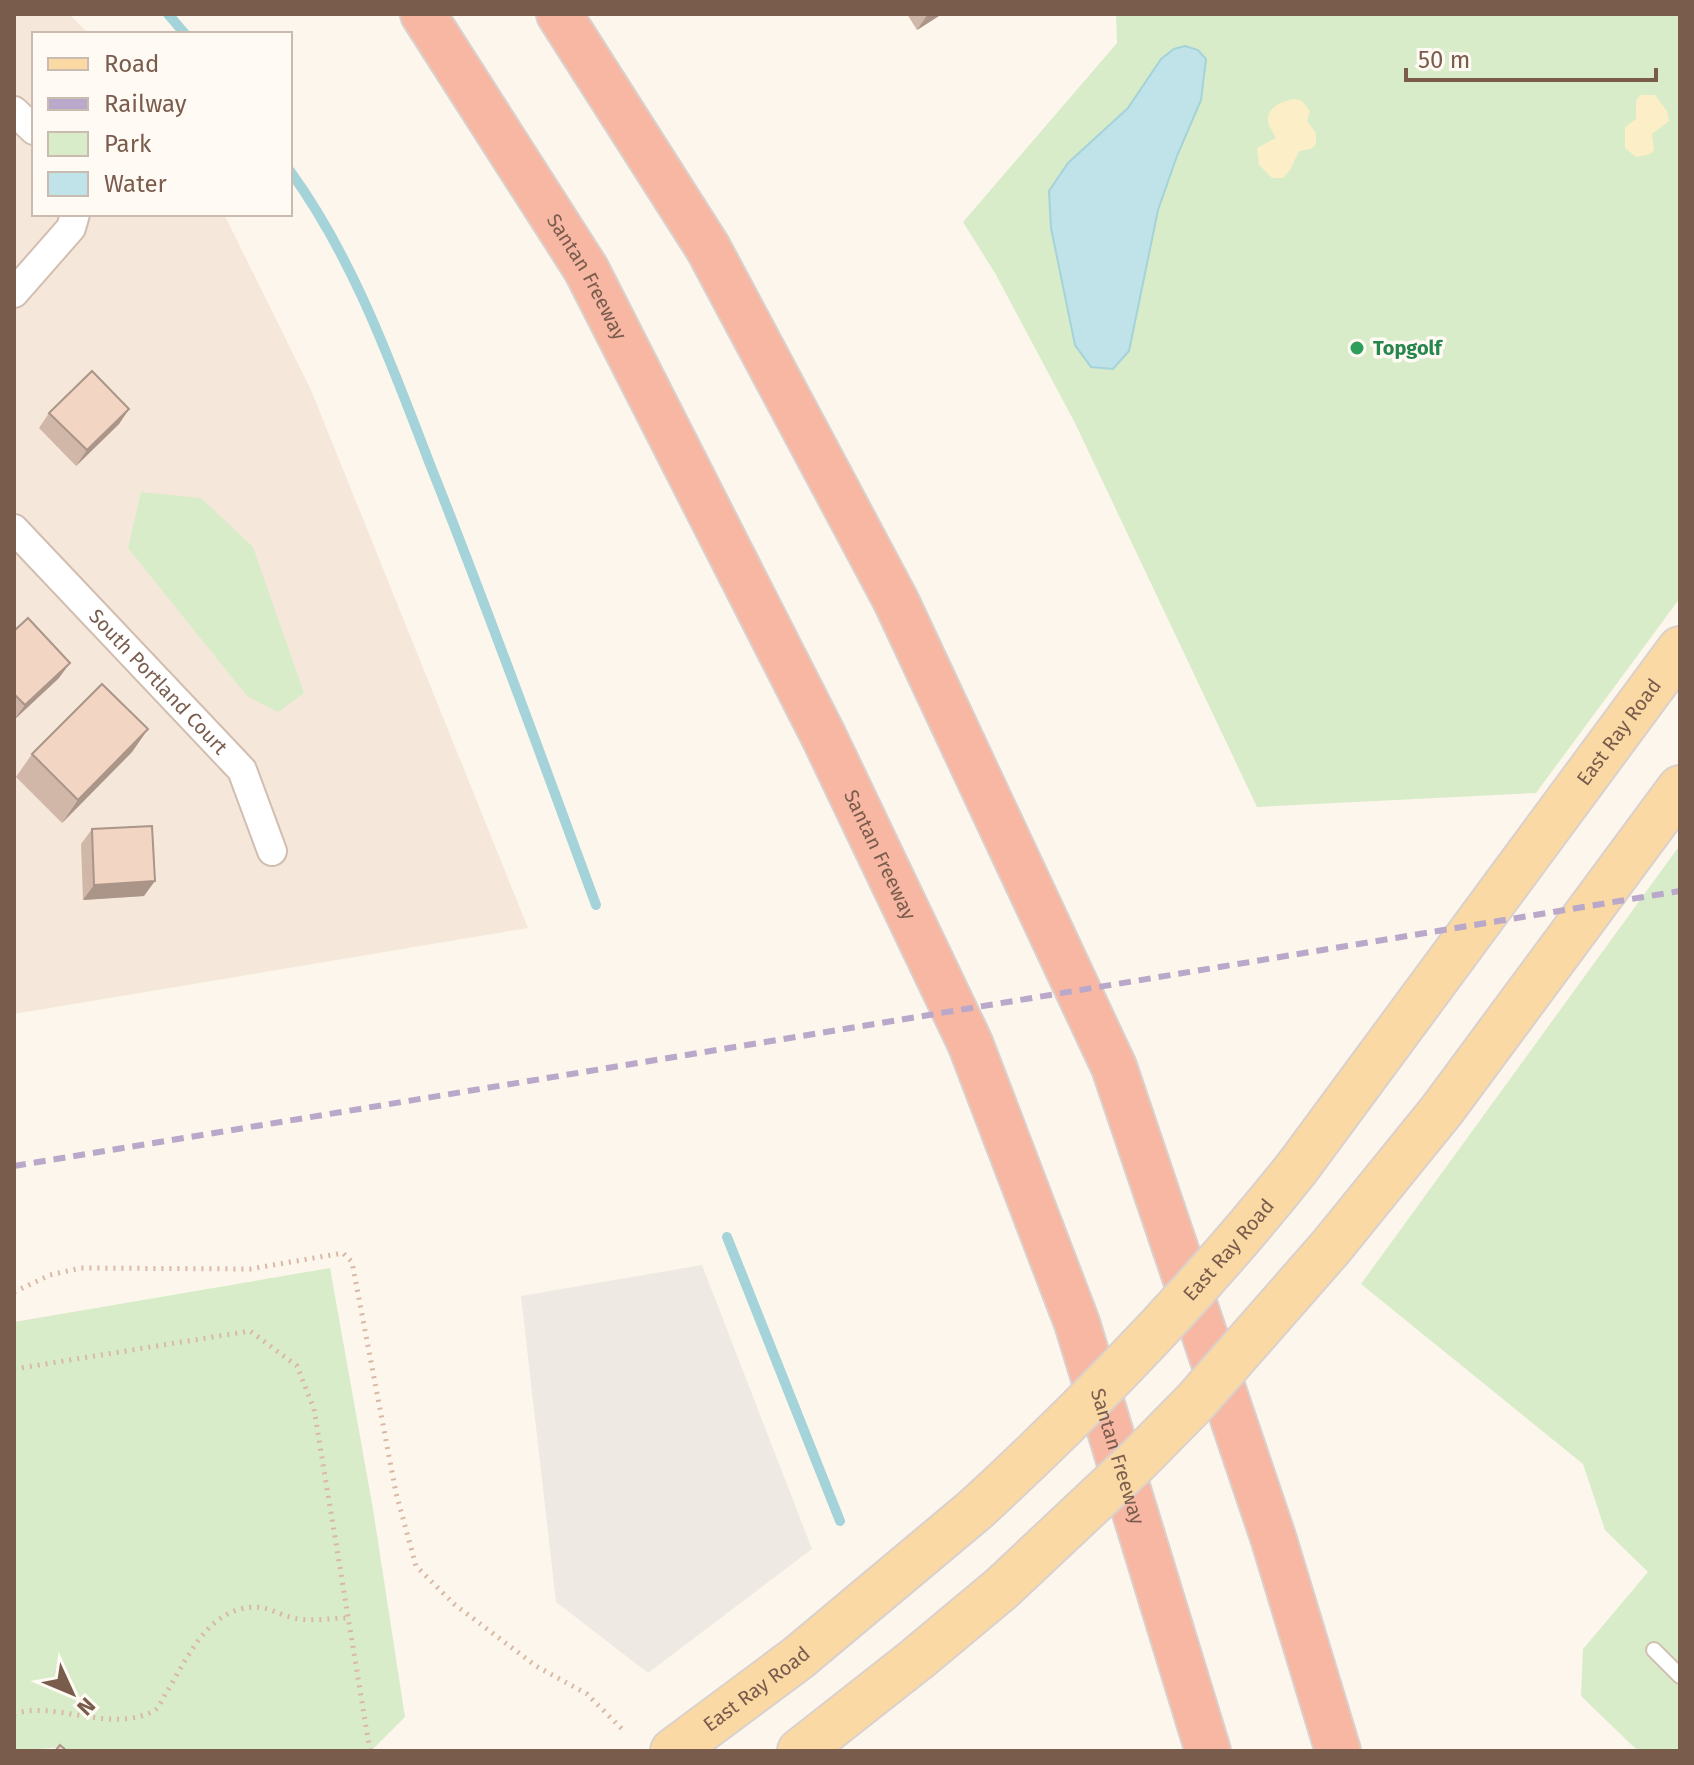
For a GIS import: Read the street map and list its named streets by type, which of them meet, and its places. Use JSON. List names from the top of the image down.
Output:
{
  "streets": {
    "highway": ["Santan Freeway"],
    "main road": ["East Ray Road"],
    "street": ["South Portland Court"]
  },
  "places": ["Topgolf"],
  "legend": [
    "Road",
    "Railway",
    "Park",
    "Water"
  ],
  "scale_bar": "50 m",
  "north": "bottom right"
}
